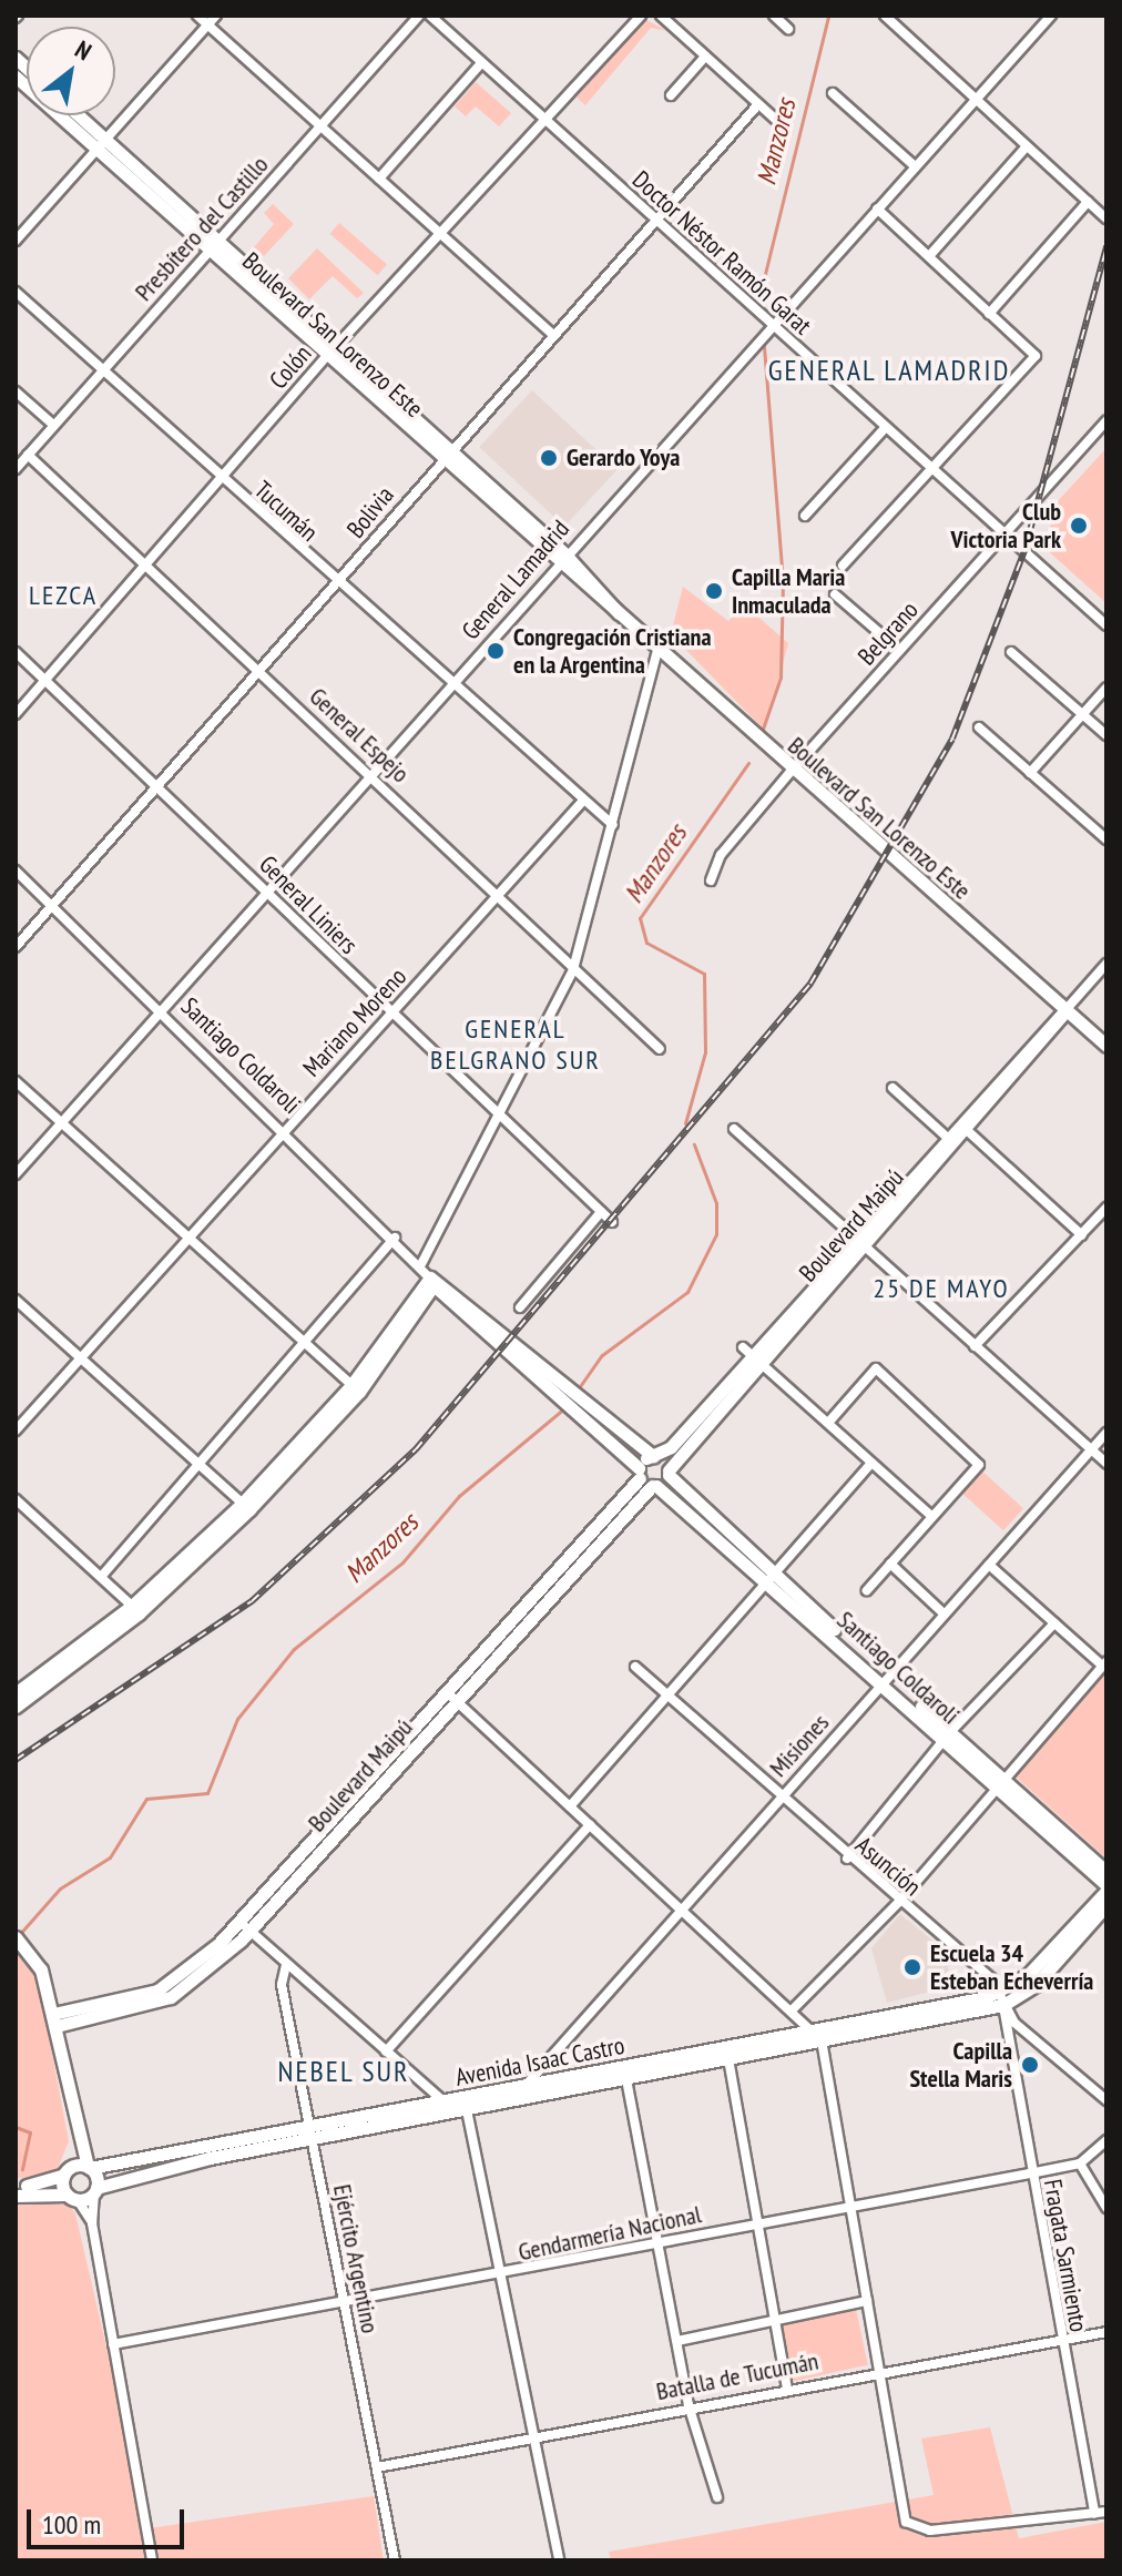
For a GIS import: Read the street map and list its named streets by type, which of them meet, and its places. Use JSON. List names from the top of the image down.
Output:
{
  "streets": {
    "main road": [
      "Boulevard San Lorenzo Este",
      "Santiago Coldaroli",
      "Boulevard Maipú",
      "Avenida Isaac Castro"
    ],
    "street": [
      "Presbítero del Castillo",
      "Doctor Néstor Ramón Garat",
      "Colón",
      "Tucumán",
      "Bolivia",
      "General Lamadrid",
      "Belgrano",
      "General Espejo",
      "General Liniers",
      "Mariano Moreno",
      "Misiones",
      "Asunción",
      "Gendarmería Nacional",
      "Fragata Sarmiento",
      "Ejército Argentino",
      "Batalla de Tucumán"
    ]
  },
  "crossings": [
    ["Presbítero del Castillo", "Boulevard San Lorenzo Este"],
    ["Presbítero del Castillo", "Tucumán"],
    ["Presbítero del Castillo", "General Espejo"],
    ["Doctor Néstor Ramón Garat", "Colón"],
    ["Doctor Néstor Ramón Garat", "Bolivia"],
    ["Doctor Néstor Ramón Garat", "General Lamadrid"],
    ["Doctor Néstor Ramón Garat", "Belgrano"],
    ["Boulevard San Lorenzo Este", "Colón"],
    ["Boulevard San Lorenzo Este", "Bolivia"],
    ["Boulevard San Lorenzo Este", "General Lamadrid"],
    ["Boulevard San Lorenzo Este", "Belgrano"],
    ["Boulevard San Lorenzo Este", "Boulevard Maipú"],
    ["Colón", "Tucumán"],
    ["Colón", "General Espejo"],
    ["Colón", "General Liniers"],
    ["Tucumán", "Bolivia"],
    ["Tucumán", "General Lamadrid"],
    ["Tucumán", "Mariano Moreno"],
    ["Bolivia", "General Espejo"],
    ["Bolivia", "General Liniers"],
    ["Bolivia", "Santiago Coldaroli"],
    ["General Lamadrid", "General Espejo"],
    ["General Lamadrid", "General Liniers"],
    ["General Lamadrid", "Santiago Coldaroli"],
    ["General Espejo", "Mariano Moreno"],
    ["General Liniers", "Mariano Moreno"],
    ["Mariano Moreno", "Santiago Coldaroli"],
    ["Santiago Coldaroli", "Boulevard Maipú"],
    ["Santiago Coldaroli", "Misiones"],
    ["Misiones", "Asunción"],
    ["Misiones", "Avenida Isaac Castro"],
    ["Asunción", "Avenida Isaac Castro"],
    ["Asunción", "Fragata Sarmiento"],
    ["Avenida Isaac Castro", "Fragata Sarmiento"],
    ["Avenida Isaac Castro", "Ejército Argentino"],
    ["Gendarmería Nacional", "Fragata Sarmiento"],
    ["Gendarmería Nacional", "Ejército Argentino"],
    ["Fragata Sarmiento", "Batalla de Tucumán"],
    ["Ejército Argentino", "Batalla de Tucumán"]
  ],
  "districts": [
    "GENERAL LAMADRID",
    "LEZCA",
    "GENERAL BELGRANO SUR",
    "25 DE MAYO",
    "NEBEL SUR"
  ],
  "water": ["Manzores"],
  "places": [
    "Gerardo Yoya",
    "Club Victoria Park",
    "Capilla Maria Inmaculada",
    "Congregación Cristiana en la Argentina",
    "Escuela 34 Esteban Echeverría",
    "Capilla Stella Maris"
  ],
  "scale_bar": "100 m",
  "north": "top right"
}
